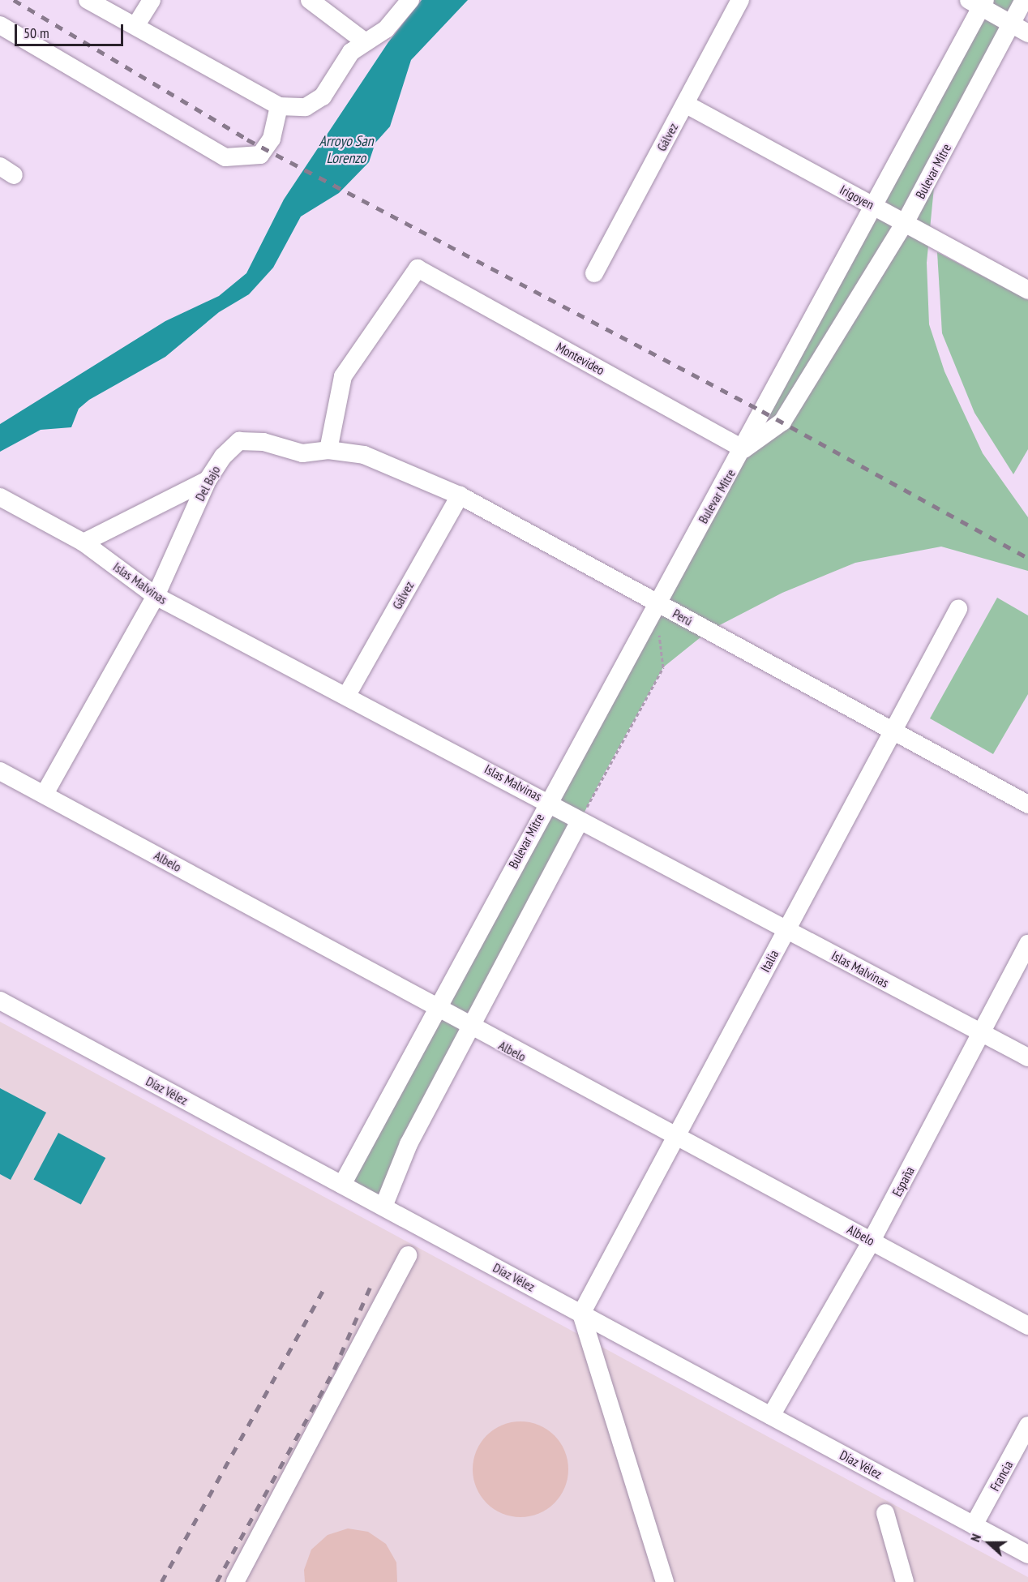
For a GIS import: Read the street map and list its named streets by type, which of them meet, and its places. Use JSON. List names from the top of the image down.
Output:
{
  "streets": {
    "street": [
      "Gálvez",
      "Bulevar Mitre",
      "Irigoyen",
      "Montevideo",
      "Del Bajo",
      "Islas Malvinas",
      "Perú",
      "Albelo",
      "Italia",
      "Díaz Vélez",
      "España",
      "Francia"
    ]
  },
  "crossings": [
    ["Gálvez", "Irigoyen"],
    ["Gálvez", "Islas Malvinas"],
    ["Gálvez", "Perú"],
    ["Bulevar Mitre", "Irigoyen"],
    ["Bulevar Mitre", "Montevideo"],
    ["Bulevar Mitre", "Islas Malvinas"],
    ["Bulevar Mitre", "Perú"],
    ["Bulevar Mitre", "Albelo"],
    ["Bulevar Mitre", "Díaz Vélez"],
    ["Montevideo", "Del Bajo"],
    ["Montevideo", "Perú"],
    ["Del Bajo", "Islas Malvinas"],
    ["Del Bajo", "Perú"],
    ["Del Bajo", "Albelo"],
    ["Islas Malvinas", "Italia"],
    ["Islas Malvinas", "España"],
    ["Perú", "Italia"],
    ["Albelo", "Italia"],
    ["Albelo", "España"],
    ["Italia", "Díaz Vélez"],
    ["Díaz Vélez", "España"],
    ["Díaz Vélez", "Francia"]
  ],
  "water": ["Arroyo San Lorenzo"],
  "scale_bar": "50 m",
  "north": "left"
}
